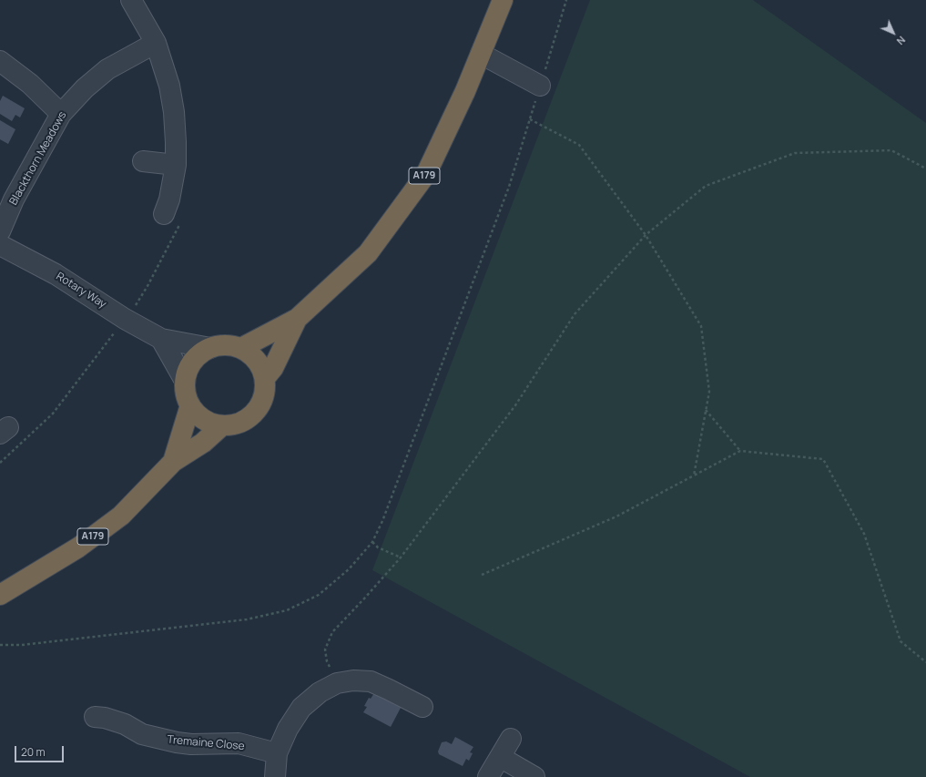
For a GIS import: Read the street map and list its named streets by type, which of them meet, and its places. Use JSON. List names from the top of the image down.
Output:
{
  "streets": {
    "highway": ["A179"],
    "street": ["Blackthorn Meadows", "Rotary Way", "Tremaine Close"]
  },
  "scale_bar": "20 m",
  "north": "bottom right"
}
